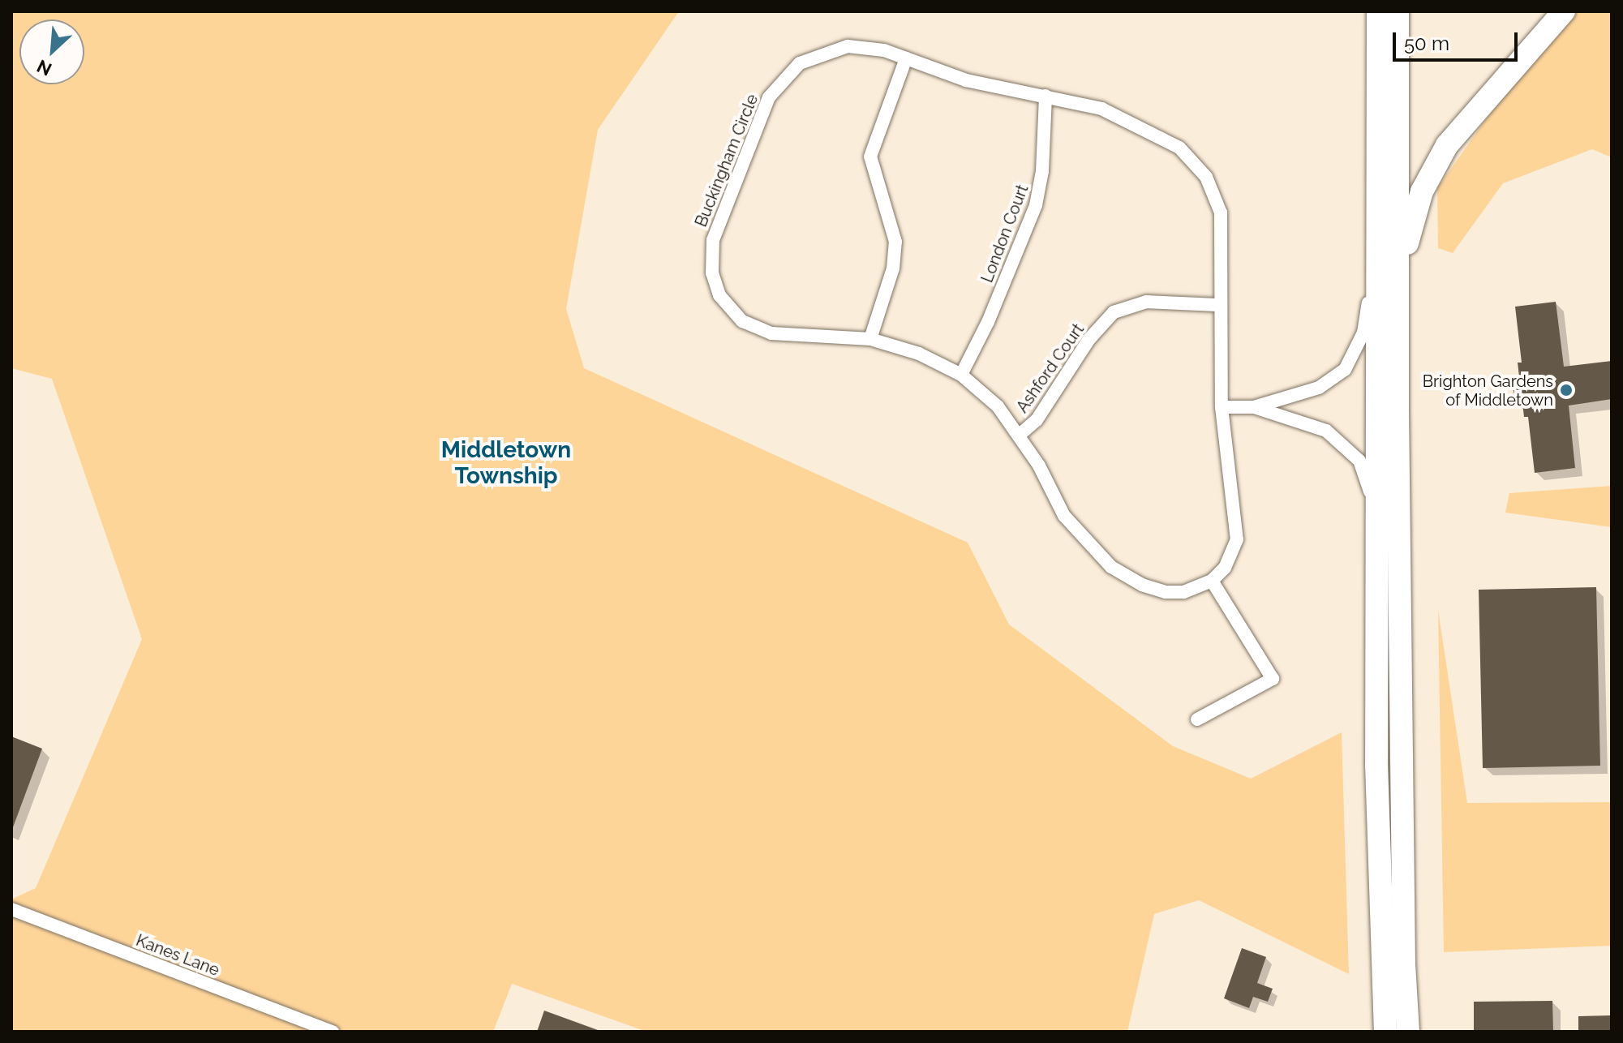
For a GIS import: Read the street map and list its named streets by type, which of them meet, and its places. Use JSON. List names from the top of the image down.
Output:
{
  "streets": {
    "street": [
      "Buckingham Circle",
      "London Court",
      "Ashford Court",
      "Kanes Lane"
    ]
  },
  "crossings": [
    ["Buckingham Circle", "London Court"],
    ["Buckingham Circle", "Ashford Court"]
  ],
  "districts": ["Middletown Township"],
  "places": ["Brighton Gardens of Middletown"],
  "scale_bar": "50 m",
  "north": "bottom left"
}
